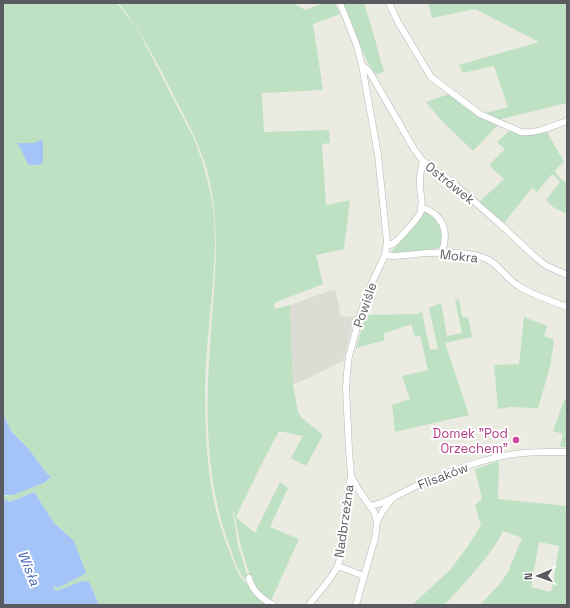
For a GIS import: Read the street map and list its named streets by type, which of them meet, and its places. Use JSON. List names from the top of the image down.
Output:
{
  "streets": {
    "street": [
      "Ostrówek",
      "Mokra",
      "Powiśle",
      "Flisaków",
      "Nadbrzeżna"
    ]
  },
  "crossings": [
    ["Ostrówek", "Powiśle"],
    ["Mokra", "Powiśle"],
    ["Powiśle", "Flisaków"],
    ["Powiśle", "Nadbrzeżna"]
  ],
  "water": ["Wisła"],
  "places": ["Domek \"Pod Orzechem\""],
  "north": "left"
}
